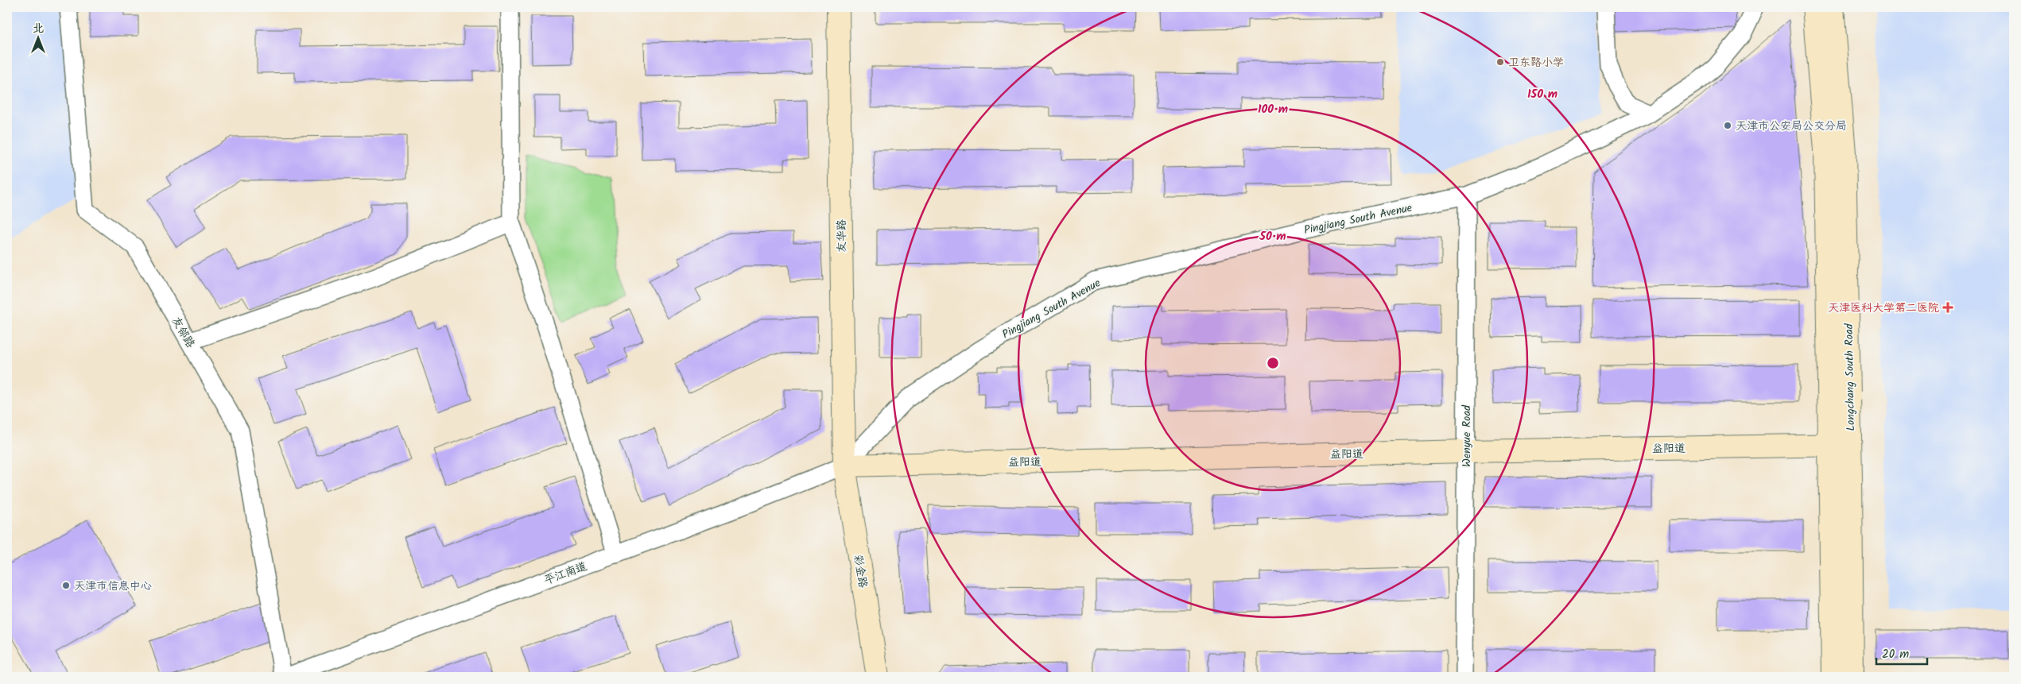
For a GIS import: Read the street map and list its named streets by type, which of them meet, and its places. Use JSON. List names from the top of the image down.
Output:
{
  "streets": {
    "street": [
      "Pingjiang South Avenue",
      "友华路",
      "友邻路",
      "Longchang South Road",
      "Wenyue Road",
      "益阳道",
      "彩金路",
      "平江南道"
    ]
  },
  "crossings": [
    ["Pingjiang South Avenue", "友华路"],
    ["Pingjiang South Avenue", "Wenyue Road"],
    ["Pingjiang South Avenue", "益阳道"],
    ["Pingjiang South Avenue", "彩金路"],
    ["Pingjiang South Avenue", "平江南道"],
    ["友华路", "益阳道"],
    ["友华路", "彩金路"],
    ["友华路", "平江南道"],
    ["友邻路", "平江南道"],
    ["Longchang South Road", "益阳道"],
    ["Wenyue Road", "益阳道"],
    ["益阳道", "彩金路"],
    ["益阳道", "平江南道"],
    ["彩金路", "平江南道"]
  ],
  "places": {
    "other": ["卫东路小学", "天津市公安局公交分局", "天津市信息中心"],
    "health": ["天津医科大学第二医院"]
  },
  "scale_bar": "20 m",
  "north": "top",
  "rings": ["150 m", "100 m", "50 m"]
}
